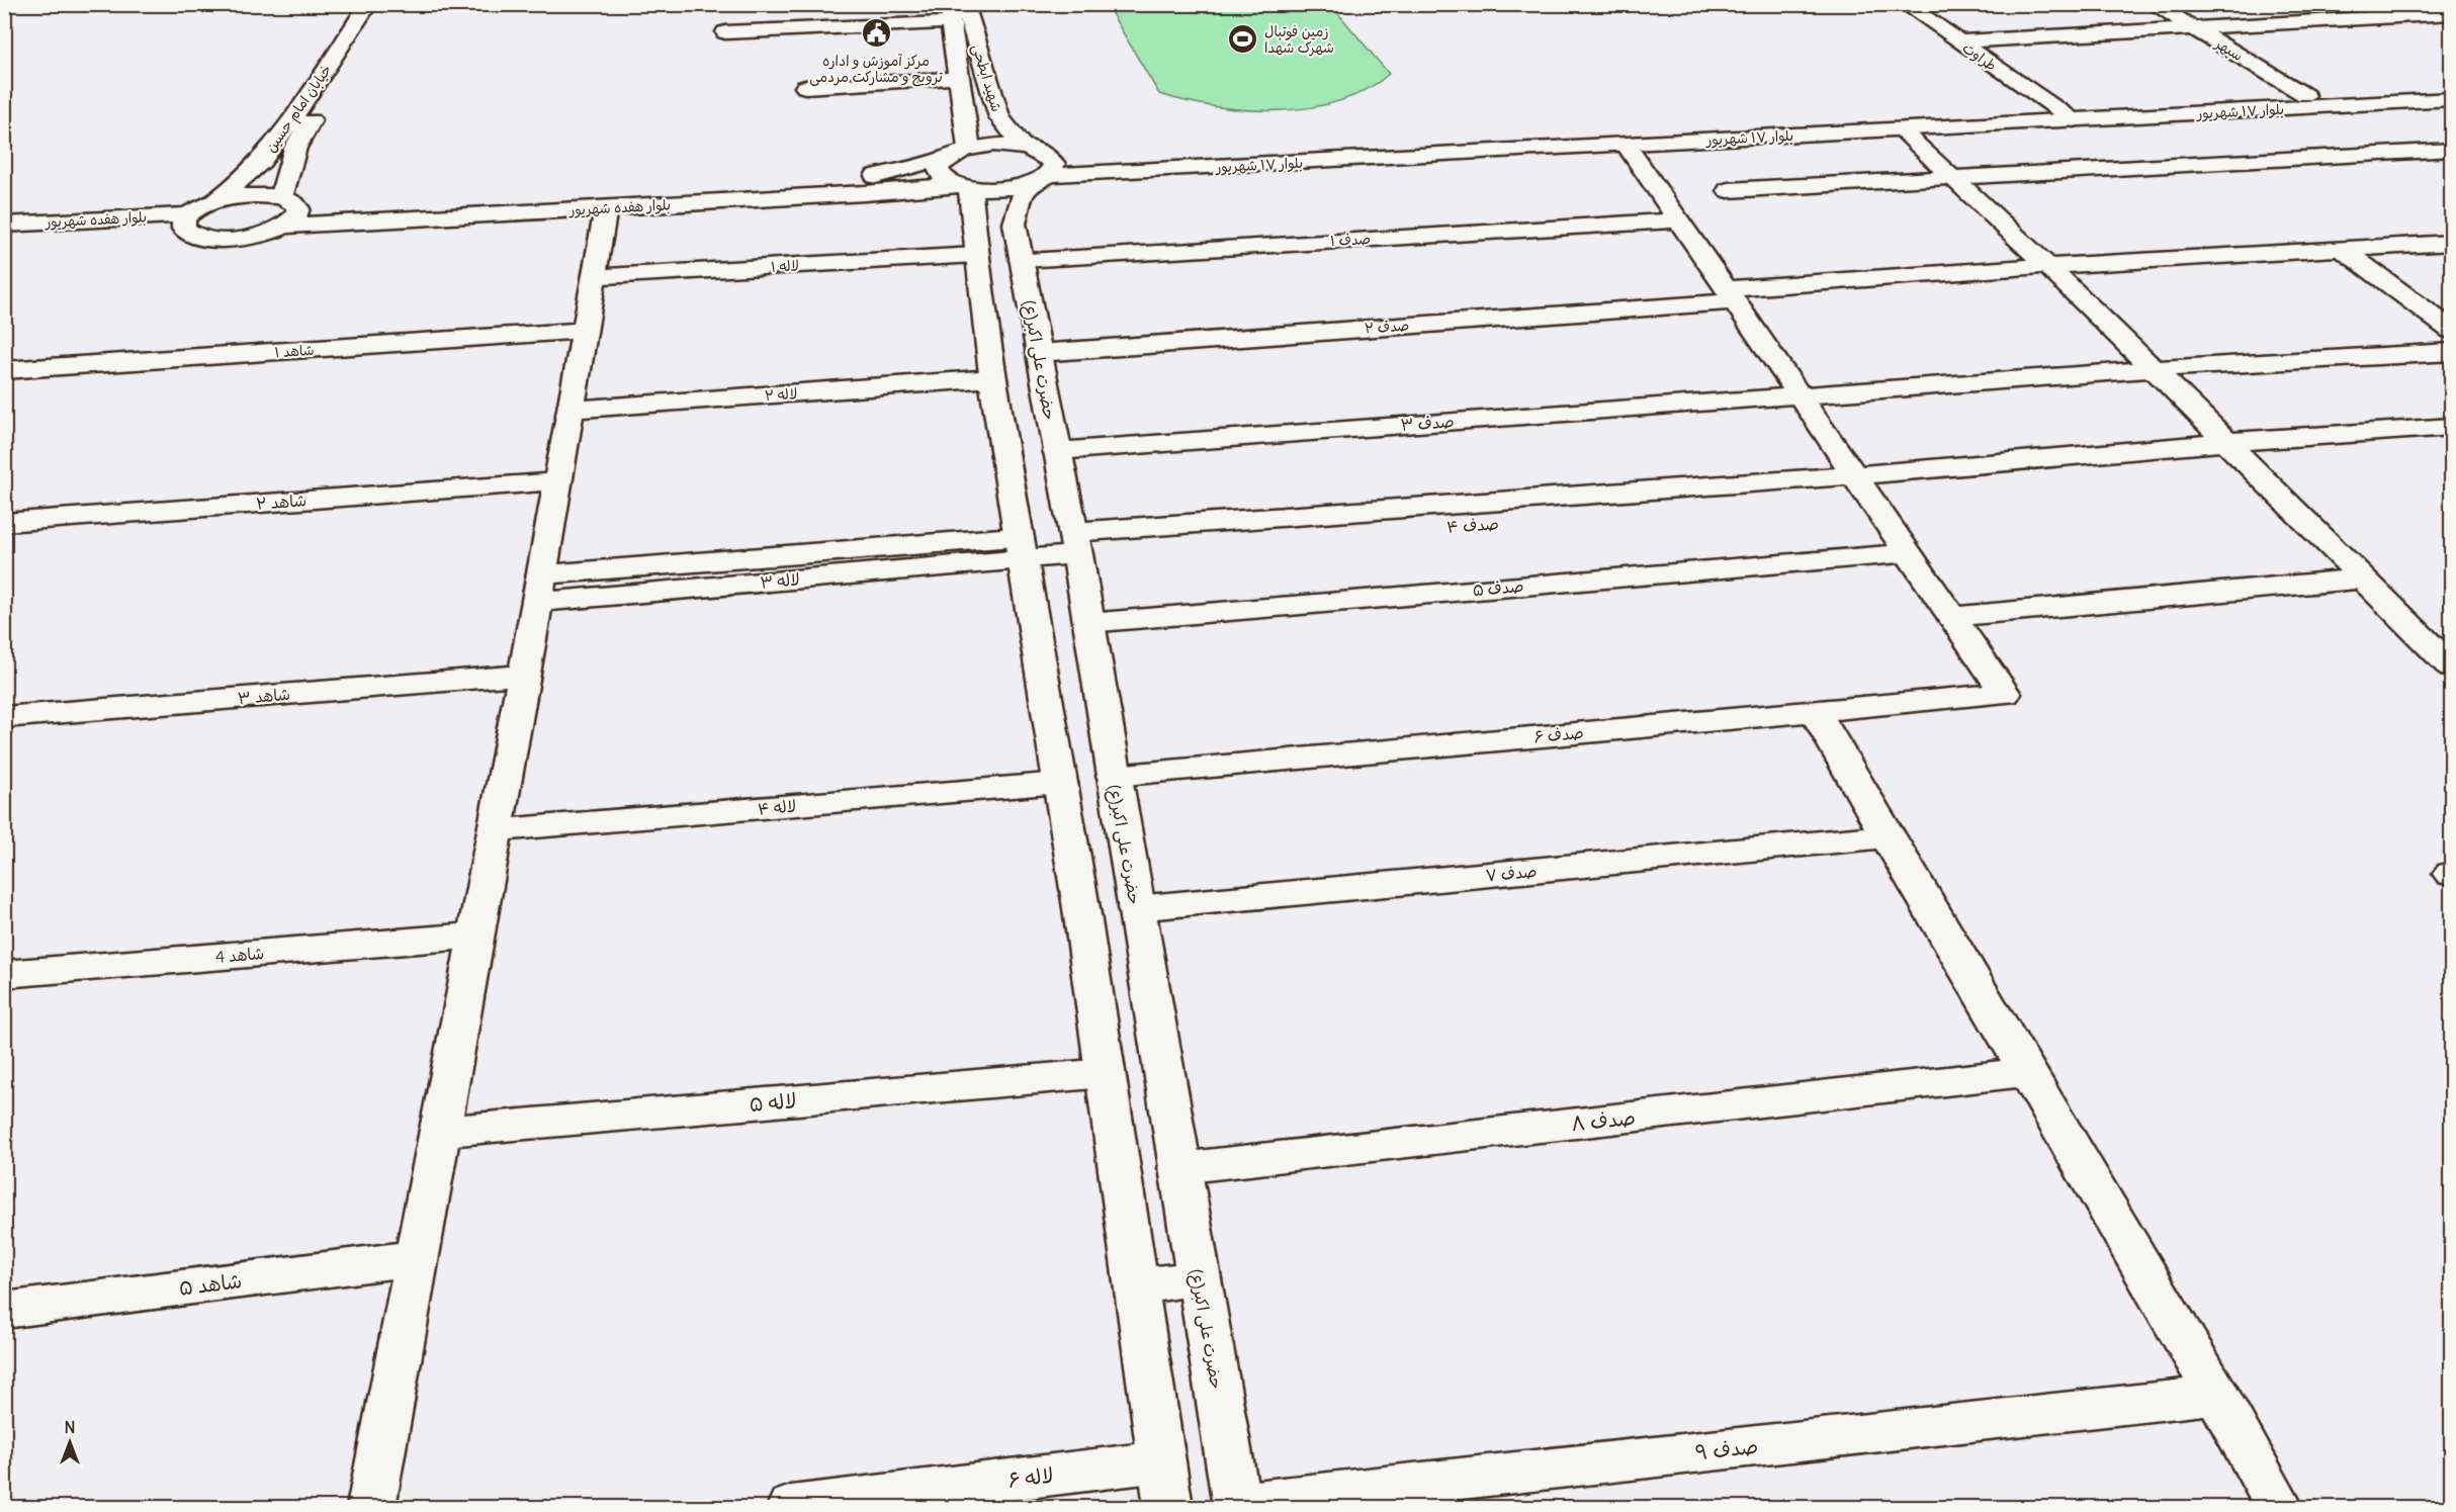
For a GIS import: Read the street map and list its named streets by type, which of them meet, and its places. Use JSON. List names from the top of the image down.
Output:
{
  "streets": {
    "street": [
      "سپهر",
      "طراوت",
      "شهید ابطحی",
      "خیابان امام حسین",
      "بلوار ۱۷ شهریور",
      "بلوار هفده شهریور",
      "صدف ۱",
      "لاله ۱",
      "صدف ۲",
      "شاهد ۱",
      "حضرت علی اکبر(ع)",
      "لاله ۲",
      "صدف ۳",
      "شاهد ۲",
      "صدف ۴",
      "لاله ۳",
      "صدف ۵",
      "شاهد ۳",
      "صدف ۶",
      "لاله ۴",
      "صدف ۷",
      "شاهد 4",
      "لاله ۵",
      "صدف ۸",
      "شاهد ۵",
      "صدف ۹",
      "لاله ۶"
    ]
  },
  "crossings": [
    ["سپهر", "بلوار ۱۷ شهریور"],
    ["طراوت", "بلوار ۱۷ شهریور"],
    ["شهید ابطحی", "بلوار هفده شهریور"],
    ["خیابان امام حسین", "بلوار هفده شهریور"],
    ["بلوار ۱۷ شهریور", "بلوار هفده شهریور"],
    ["بلوار ۱۷ شهریور", "حضرت علی اکبر(ع)"],
    ["بلوار هفده شهریور", "حضرت علی اکبر(ع)"],
    ["صدف ۱", "لاله ۱"],
    ["صدف ۱", "حضرت علی اکبر(ع)"],
    ["صدف ۲", "حضرت علی اکبر(ع)"],
    ["حضرت علی اکبر(ع)", "صدف ۳"],
    ["حضرت علی اکبر(ع)", "صدف ۴"],
    ["حضرت علی اکبر(ع)", "صدف ۵"],
    ["حضرت علی اکبر(ع)", "صدف ۶"],
    ["حضرت علی اکبر(ع)", "صدف ۷"],
    ["حضرت علی اکبر(ع)", "صدف ۸"],
    ["حضرت علی اکبر(ع)", "صدف ۹"],
    ["صدف ۴", "لاله ۳"]
  ],
  "places": {
    "public building": ["مرکز آموزش و اداره ترویج و مشارکت مردمی"],
    "sports": ["زمین فوتبال شهرک شهدا"]
  },
  "north": "top"
}
